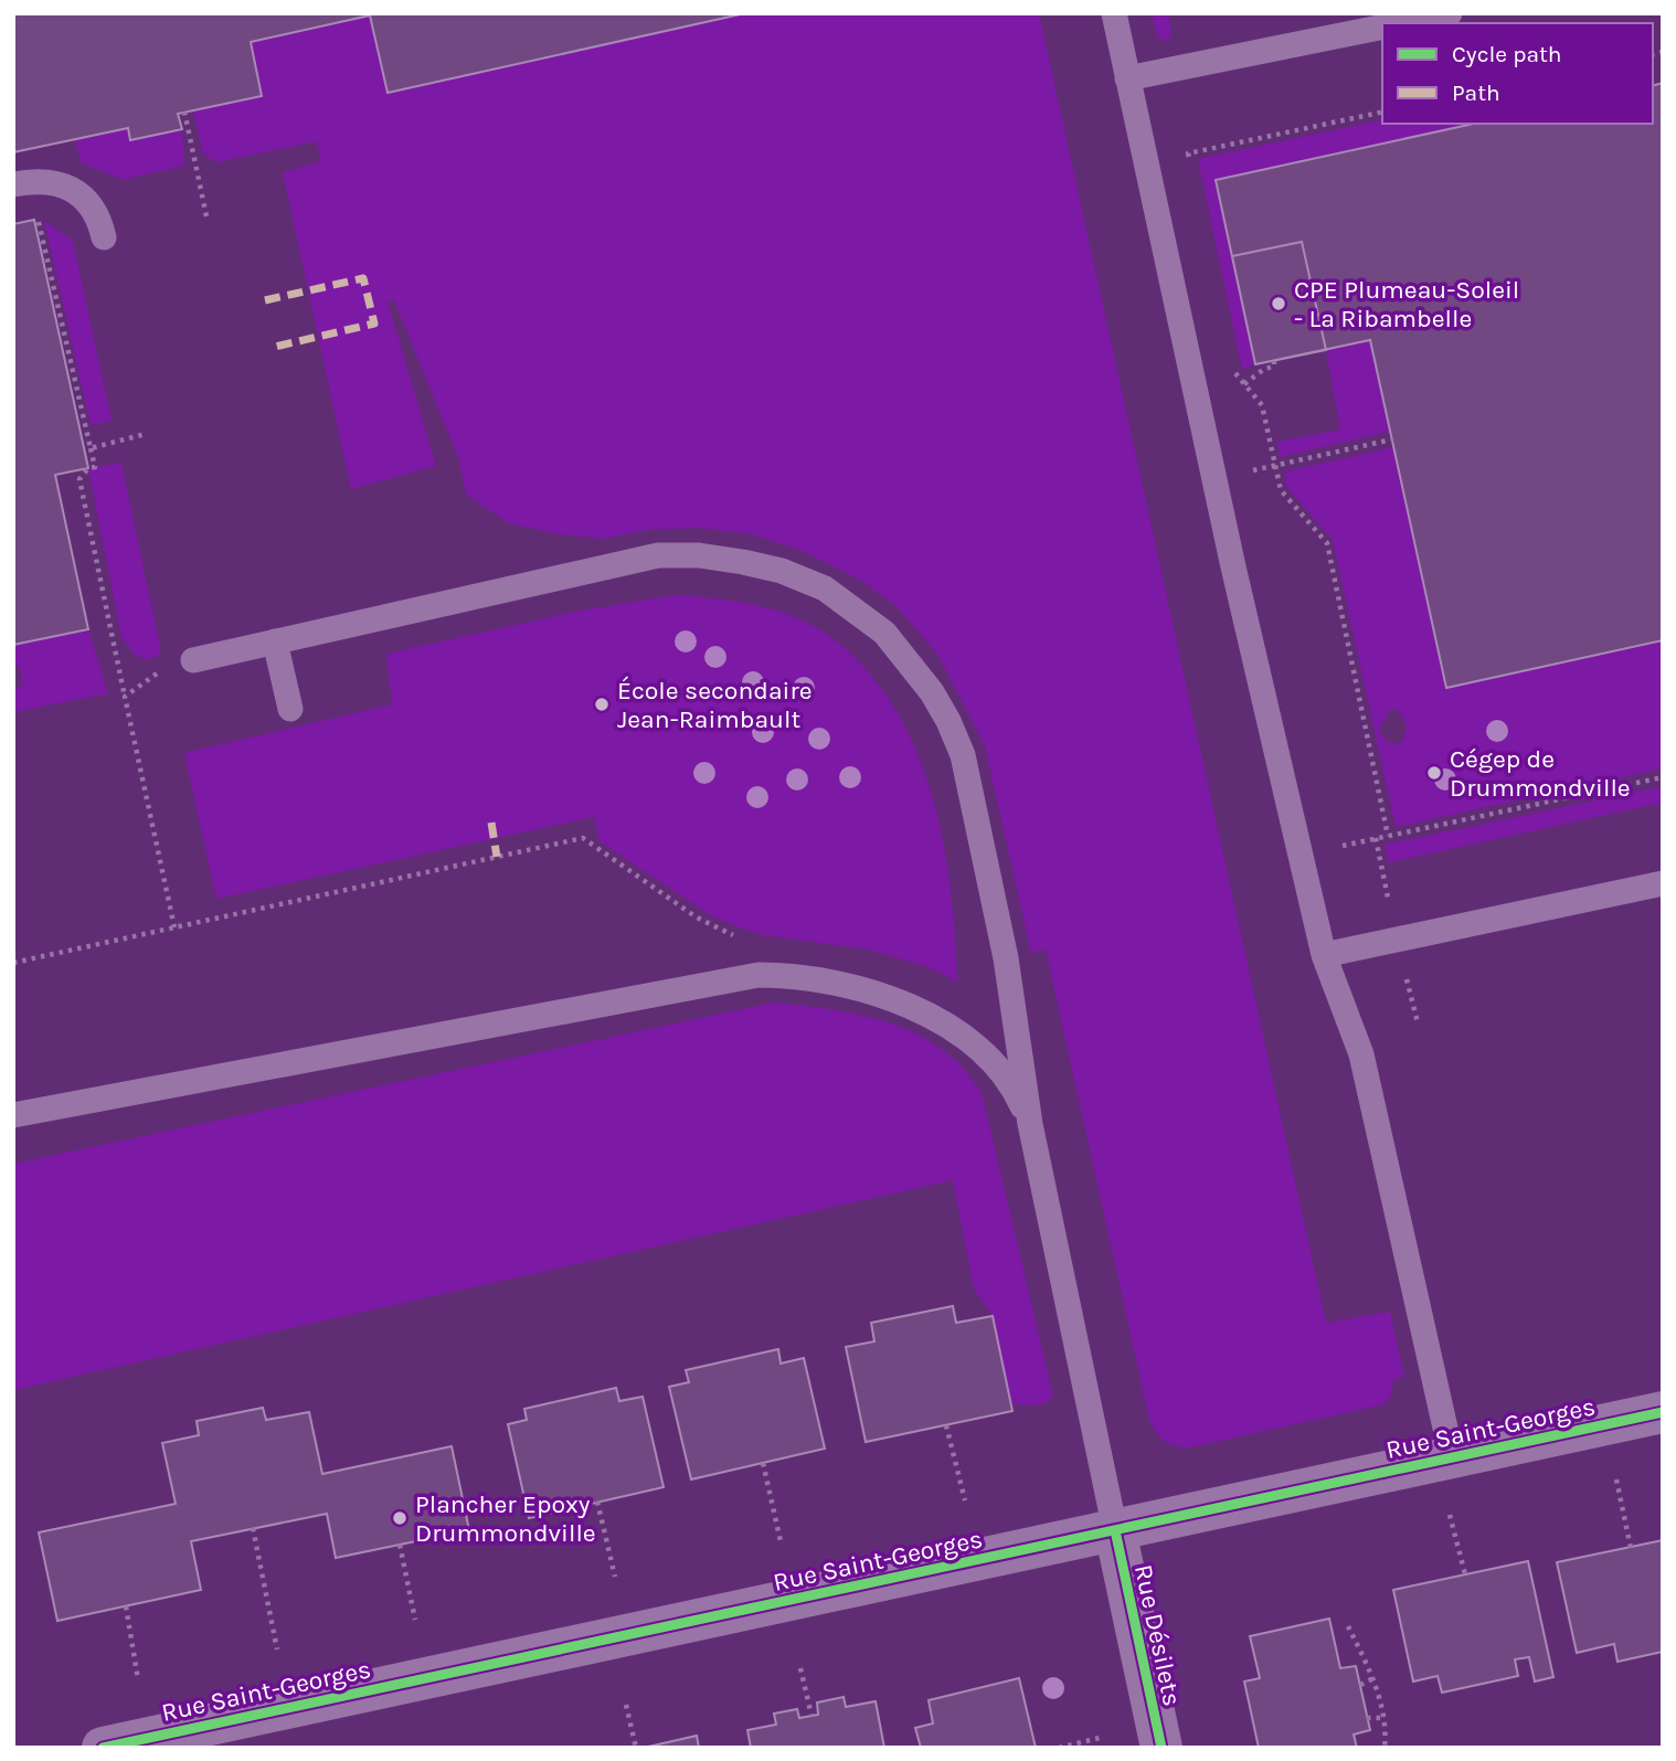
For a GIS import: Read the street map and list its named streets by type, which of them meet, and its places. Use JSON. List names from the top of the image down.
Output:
{
  "streets": {
    "street": ["Rue Saint-Georges", "Rue Désilets"]
  },
  "crossings": [
    ["Rue Saint-Georges", "Rue Désilets"]
  ],
  "places": [
    "CPE Plumeau-Soleil - La Ribambelle",
    "École secondaire Jean-Raimbault",
    "Cégep de Drummondville",
    "Plancher Epoxy Drummondville"
  ],
  "legend": ["Cycle path", "Path"]
}
